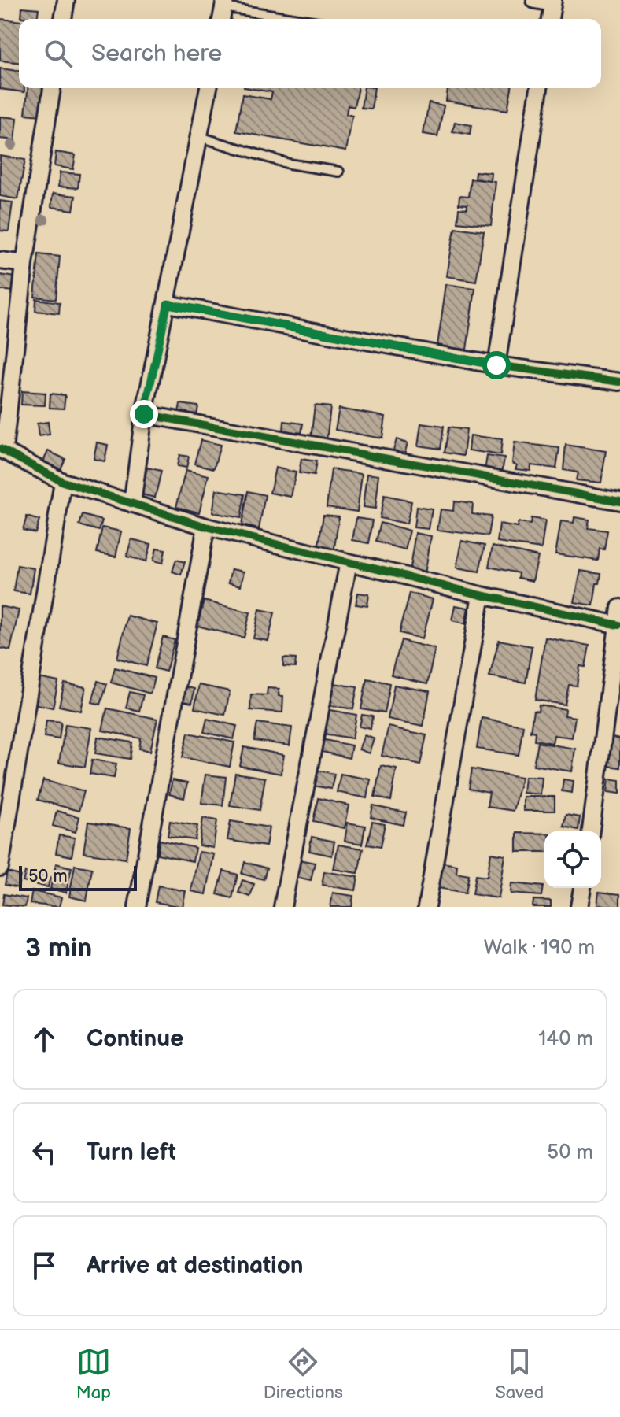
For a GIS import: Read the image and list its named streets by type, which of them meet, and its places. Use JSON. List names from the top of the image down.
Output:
{
  "scale_bar": "50 m",
  "page": {
    "search": "Search here",
    "scale": "50 m",
    "heading": ["3 min", "Walk · 190 m"],
    "list": [
      ["Continue", "140 m"],
      ["Turn left", "50 m"],
      "Arrive at destination"
    ],
    "nav": ["Map", "Directions", "Saved"]
  }
}
